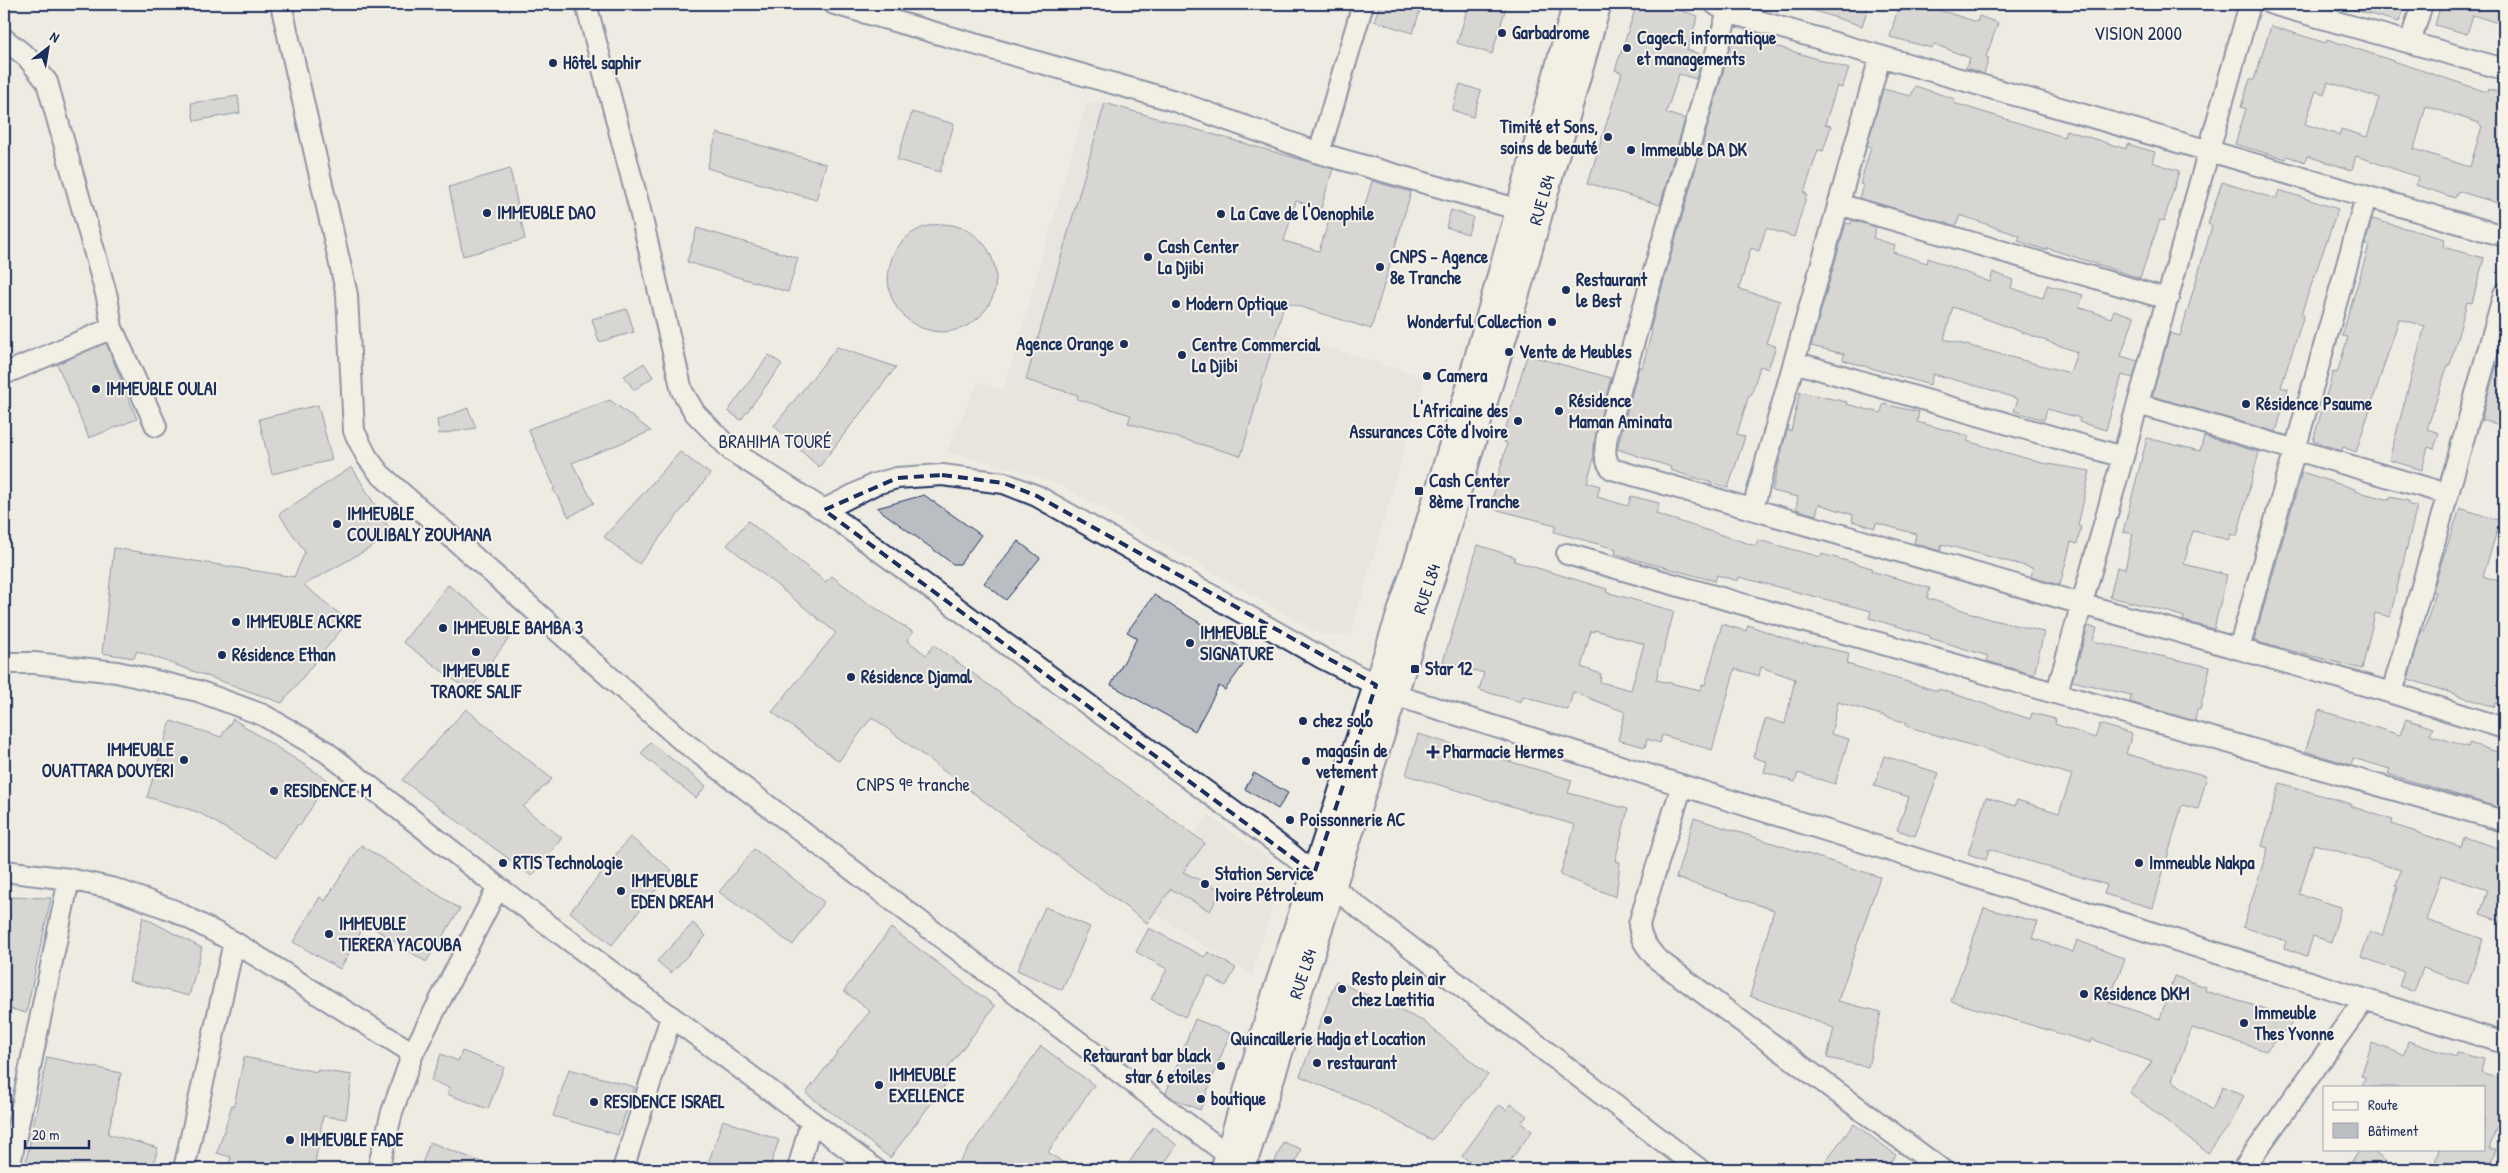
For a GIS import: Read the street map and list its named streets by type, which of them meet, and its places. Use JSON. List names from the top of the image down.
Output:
{
  "streets": {
    "street": ["RUE L84"]
  },
  "districts": ["VISION 2000", "BRAHIMA TOURÉ", "CNPS 9ᵉ tranche"],
  "places": {
    "other": [
      "Garbadrome",
      "Cagecfi, informatique et managements",
      "Hôtel saphir",
      "Timité et Sons, soins de beauté",
      "Immeuble DA DK",
      "IMMEUBLE DAO",
      "La Cave de l'Oenophile",
      "Cash Center La Djibi",
      "CNPS - Agence 8e Tranche",
      "Restaurant le Best",
      "Modern Optique",
      "Wonderful Collection",
      "Agence Orange",
      "Vente de Meubles",
      "Centre Commercial La Djibi",
      "Camera",
      "IMMEUBLE OULAI",
      "Résidence Psaume",
      "Résidence Maman Aminata",
      "L'Africaine des Assurances Côte d'Ivoire",
      "IMMEUBLE COULIBALY ZOUMANA",
      "IMMEUBLE ACKRE",
      "IMMEUBLE BAMBA 3",
      "IMMEUBLE SIGNATURE",
      "IMMEUBLE TRAORE SALIF",
      "Résidence Ethan",
      "Résidence Djamal",
      "chez solo",
      "IMMEUBLE OUATTARA DOUYERI",
      "magasin de vetement",
      "RESIDENCE M",
      "Poissonnerie AC",
      "RTIS Technologie",
      "Immeuble Nakpa",
      "Station Service Ivoire Pétroleum",
      "IMMEUBLE EDEN DREAM",
      "IMMEUBLE TIERERA YACOUBA",
      "Resto plein air chez Laetitia",
      "Résidence DKM",
      "Quincaillerie Hadja et Location",
      "Immeuble Thes Yvonne",
      "restaurant",
      "Retaurant bar black star 6 etoiles",
      "IMMEUBLE EXELLENCE",
      "boutique",
      "RESIDENCE ISRAEL",
      "IMMEUBLE FADE"
    ],
    "transit": ["Cash Center 8ème Tranche", "Star 12"],
    "health": ["Pharmacie Hermes"]
  },
  "legend": ["Route", "Bâtiment"],
  "scale_bar": "20 m",
  "north": "top right"
}
